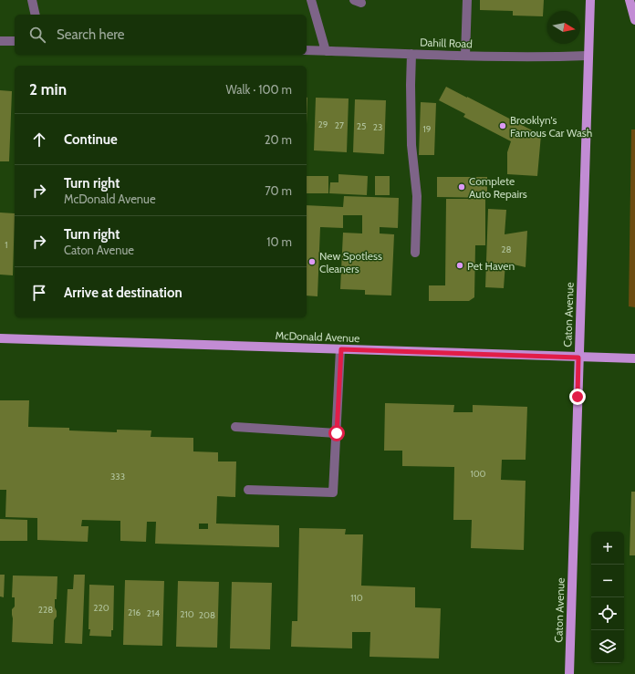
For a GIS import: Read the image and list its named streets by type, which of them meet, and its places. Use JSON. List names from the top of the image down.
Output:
{
  "streets": {
    "main road": ["Caton Avenue", "McDonald Avenue"],
    "street": ["Dahill Road"]
  },
  "crossings": [
    ["Dahill Road", "Caton Avenue"],
    ["Caton Avenue", "McDonald Avenue"]
  ],
  "places": [
    "Brooklyn's Famous Car Wash",
    "Complete Auto Repairs",
    "New Spotless Cleaners",
    "Pet Haven"
  ],
  "house_numbers": [
    "29",
    "27",
    "25",
    "23",
    "19",
    "1",
    "28",
    "100",
    "333",
    "110",
    "220",
    "228",
    "216",
    "214",
    "210",
    "208"
  ],
  "north": "right",
  "page": {
    "search": "Search here",
    "heading": ["2 min", "Walk · 100 m"],
    "list": [
      ["Continue", "20 m"],
      ["Turn right", "McDonald Avenue", "70 m"],
      ["Turn right", "Caton Avenue", "10 m"],
      "Arrive at destination"
    ],
    "map_buttons": ["+", "−"]
  }
}
